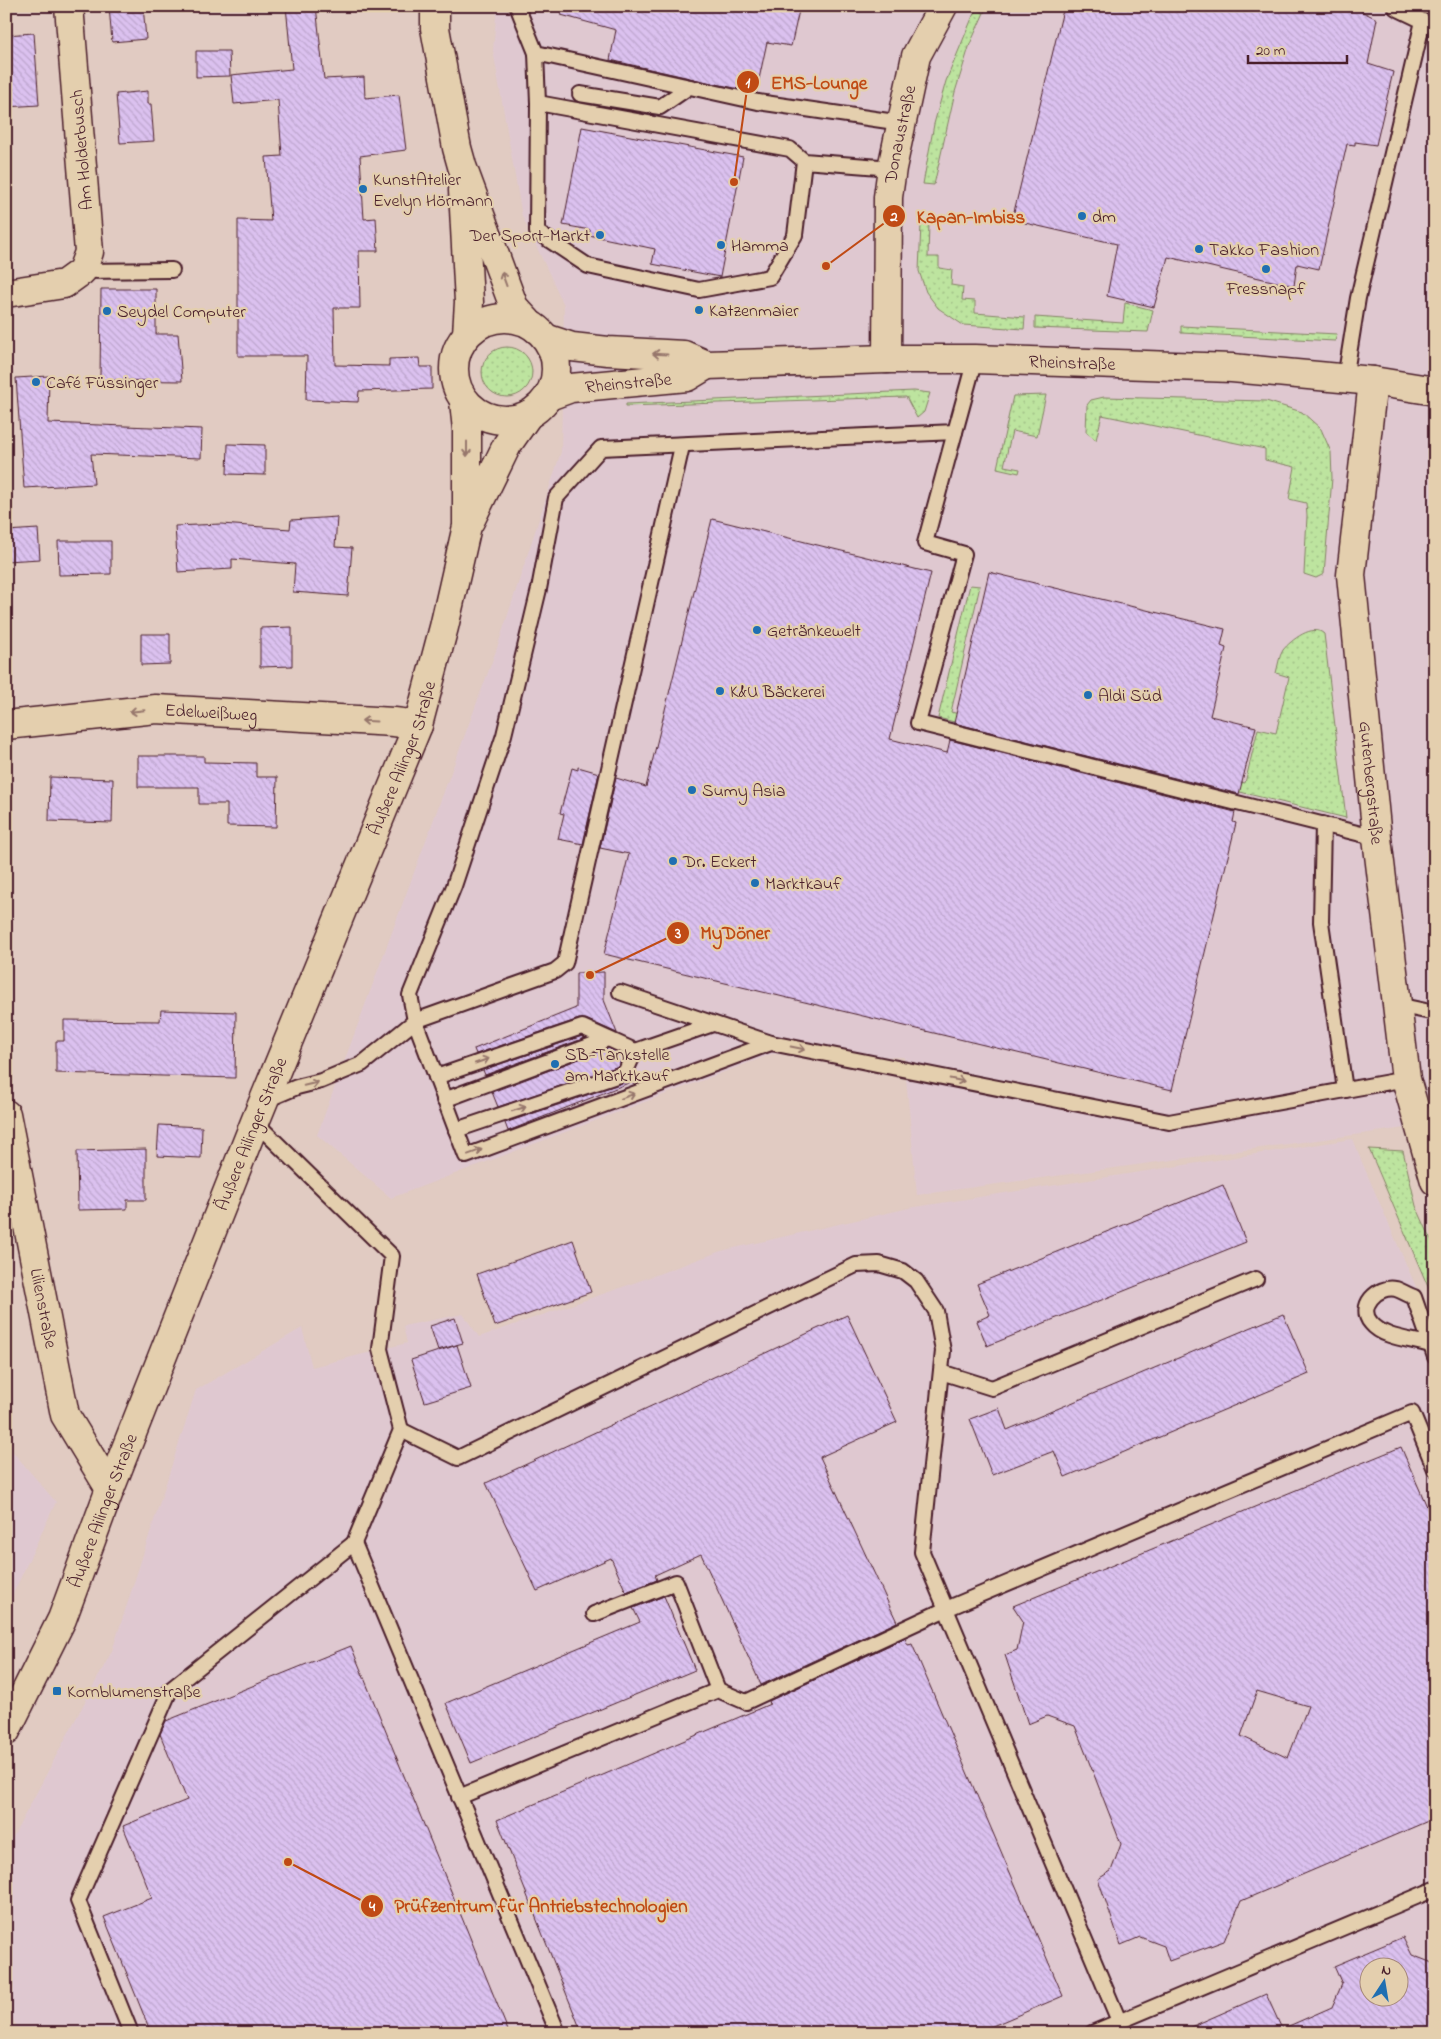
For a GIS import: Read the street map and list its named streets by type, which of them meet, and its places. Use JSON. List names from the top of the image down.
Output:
{
  "streets": {
    "street": [
      "Donaustraße",
      "Am Holderbusch",
      "Rheinstraße",
      "Edelweißweg",
      "Äußere Ailinger Straße",
      "Gutenbergstraße",
      "Lilienstraße"
    ]
  },
  "crossings": [
    ["Donaustraße", "Rheinstraße"],
    ["Rheinstraße", "Äußere Ailinger Straße"],
    ["Rheinstraße", "Gutenbergstraße"],
    ["Edelweißweg", "Äußere Ailinger Straße"],
    ["Äußere Ailinger Straße", "Lilienstraße"]
  ],
  "one_way": ["Edelweißweg"],
  "places": {
    "other": [
      "EMS-Lounge",
      "KunstAtelier Evelyn Hörmann",
      "dm",
      "Der Sport-Markt",
      "Hamma",
      "Takko Fashion",
      "Kapan-Imbiss",
      "Fressnapf",
      "Katzenmaier",
      "Seydel Computer",
      "Café Füssinger",
      "Getränkewelt",
      "K&U Bäckerei",
      "Aldi Süd",
      "Sumy Asia",
      "Dr. Eckert",
      "Marktkauf",
      "MyDöner",
      "SB-Tankstelle am Marktkauf",
      "Prüfzentrum für Antriebstechnologien"
    ],
    "transit": ["Kornblumenstraße"]
  },
  "scale_bar": "20 m",
  "north": "top"
}
